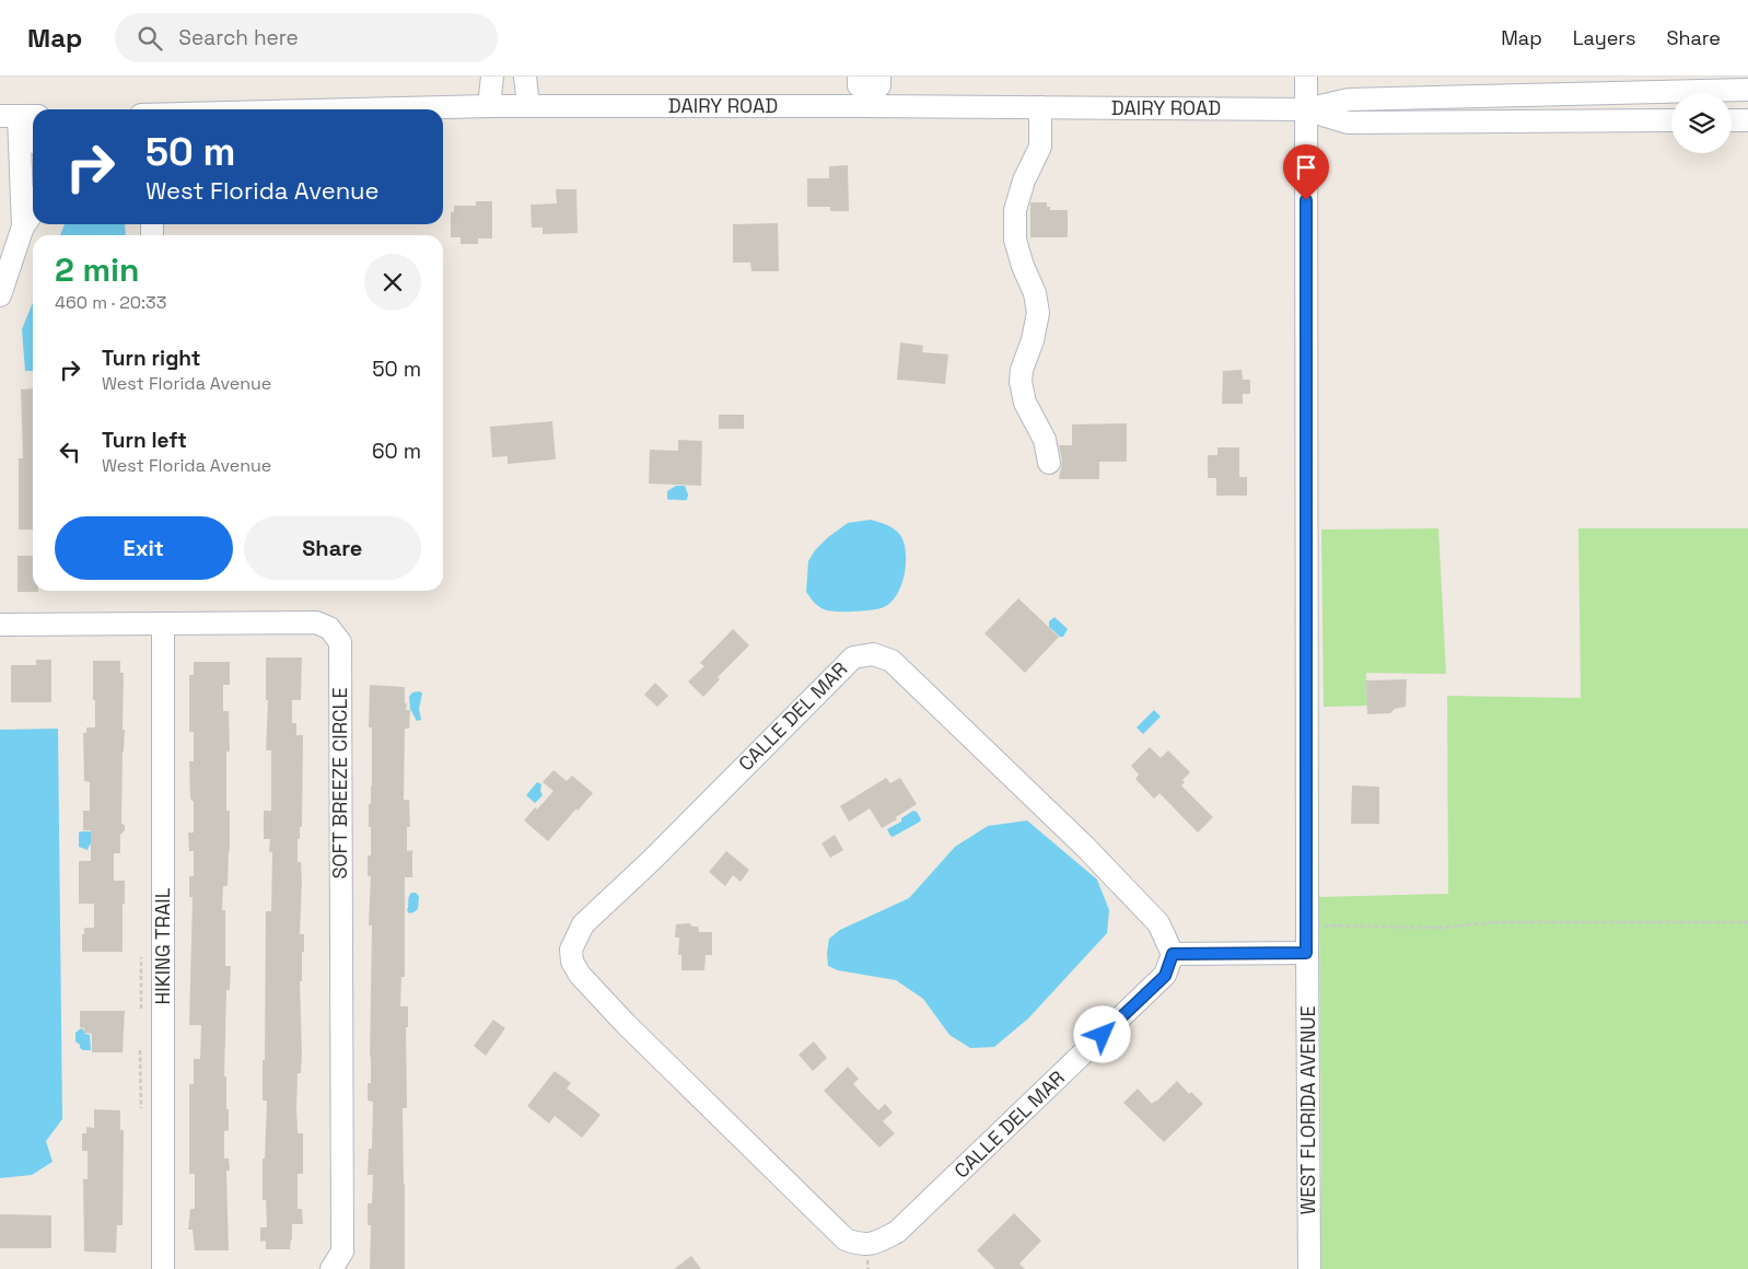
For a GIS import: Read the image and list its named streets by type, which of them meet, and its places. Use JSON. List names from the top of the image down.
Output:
{
  "streets": {
    "street": [
      "DAIRY ROAD",
      "CALLE DEL MAR",
      "SOFT BREEZE CIRCLE",
      "HIKING TRAIL",
      "WEST FLORIDA AVENUE"
    ]
  },
  "crossings": [
    ["DAIRY ROAD", "WEST FLORIDA AVENUE"],
    ["SOFT BREEZE CIRCLE", "HIKING TRAIL"]
  ],
  "page": {
    "header": "Map",
    "search": "Search here",
    "nav": ["Map", "Layers", "Share"],
    "turn": ["50 m", "West Florida Avenue"],
    "heading": ["2 min", "460 m · 20:33"],
    "list": [
      {
        "name": "Turn right",
        "note": "West Florida Avenue",
        "value": "50 m"
      },
      {
        "name": "Turn left",
        "note": "West Florida Avenue",
        "value": "60 m"
      }
    ],
    "buttons": ["Exit", "Share"]
  }
}
